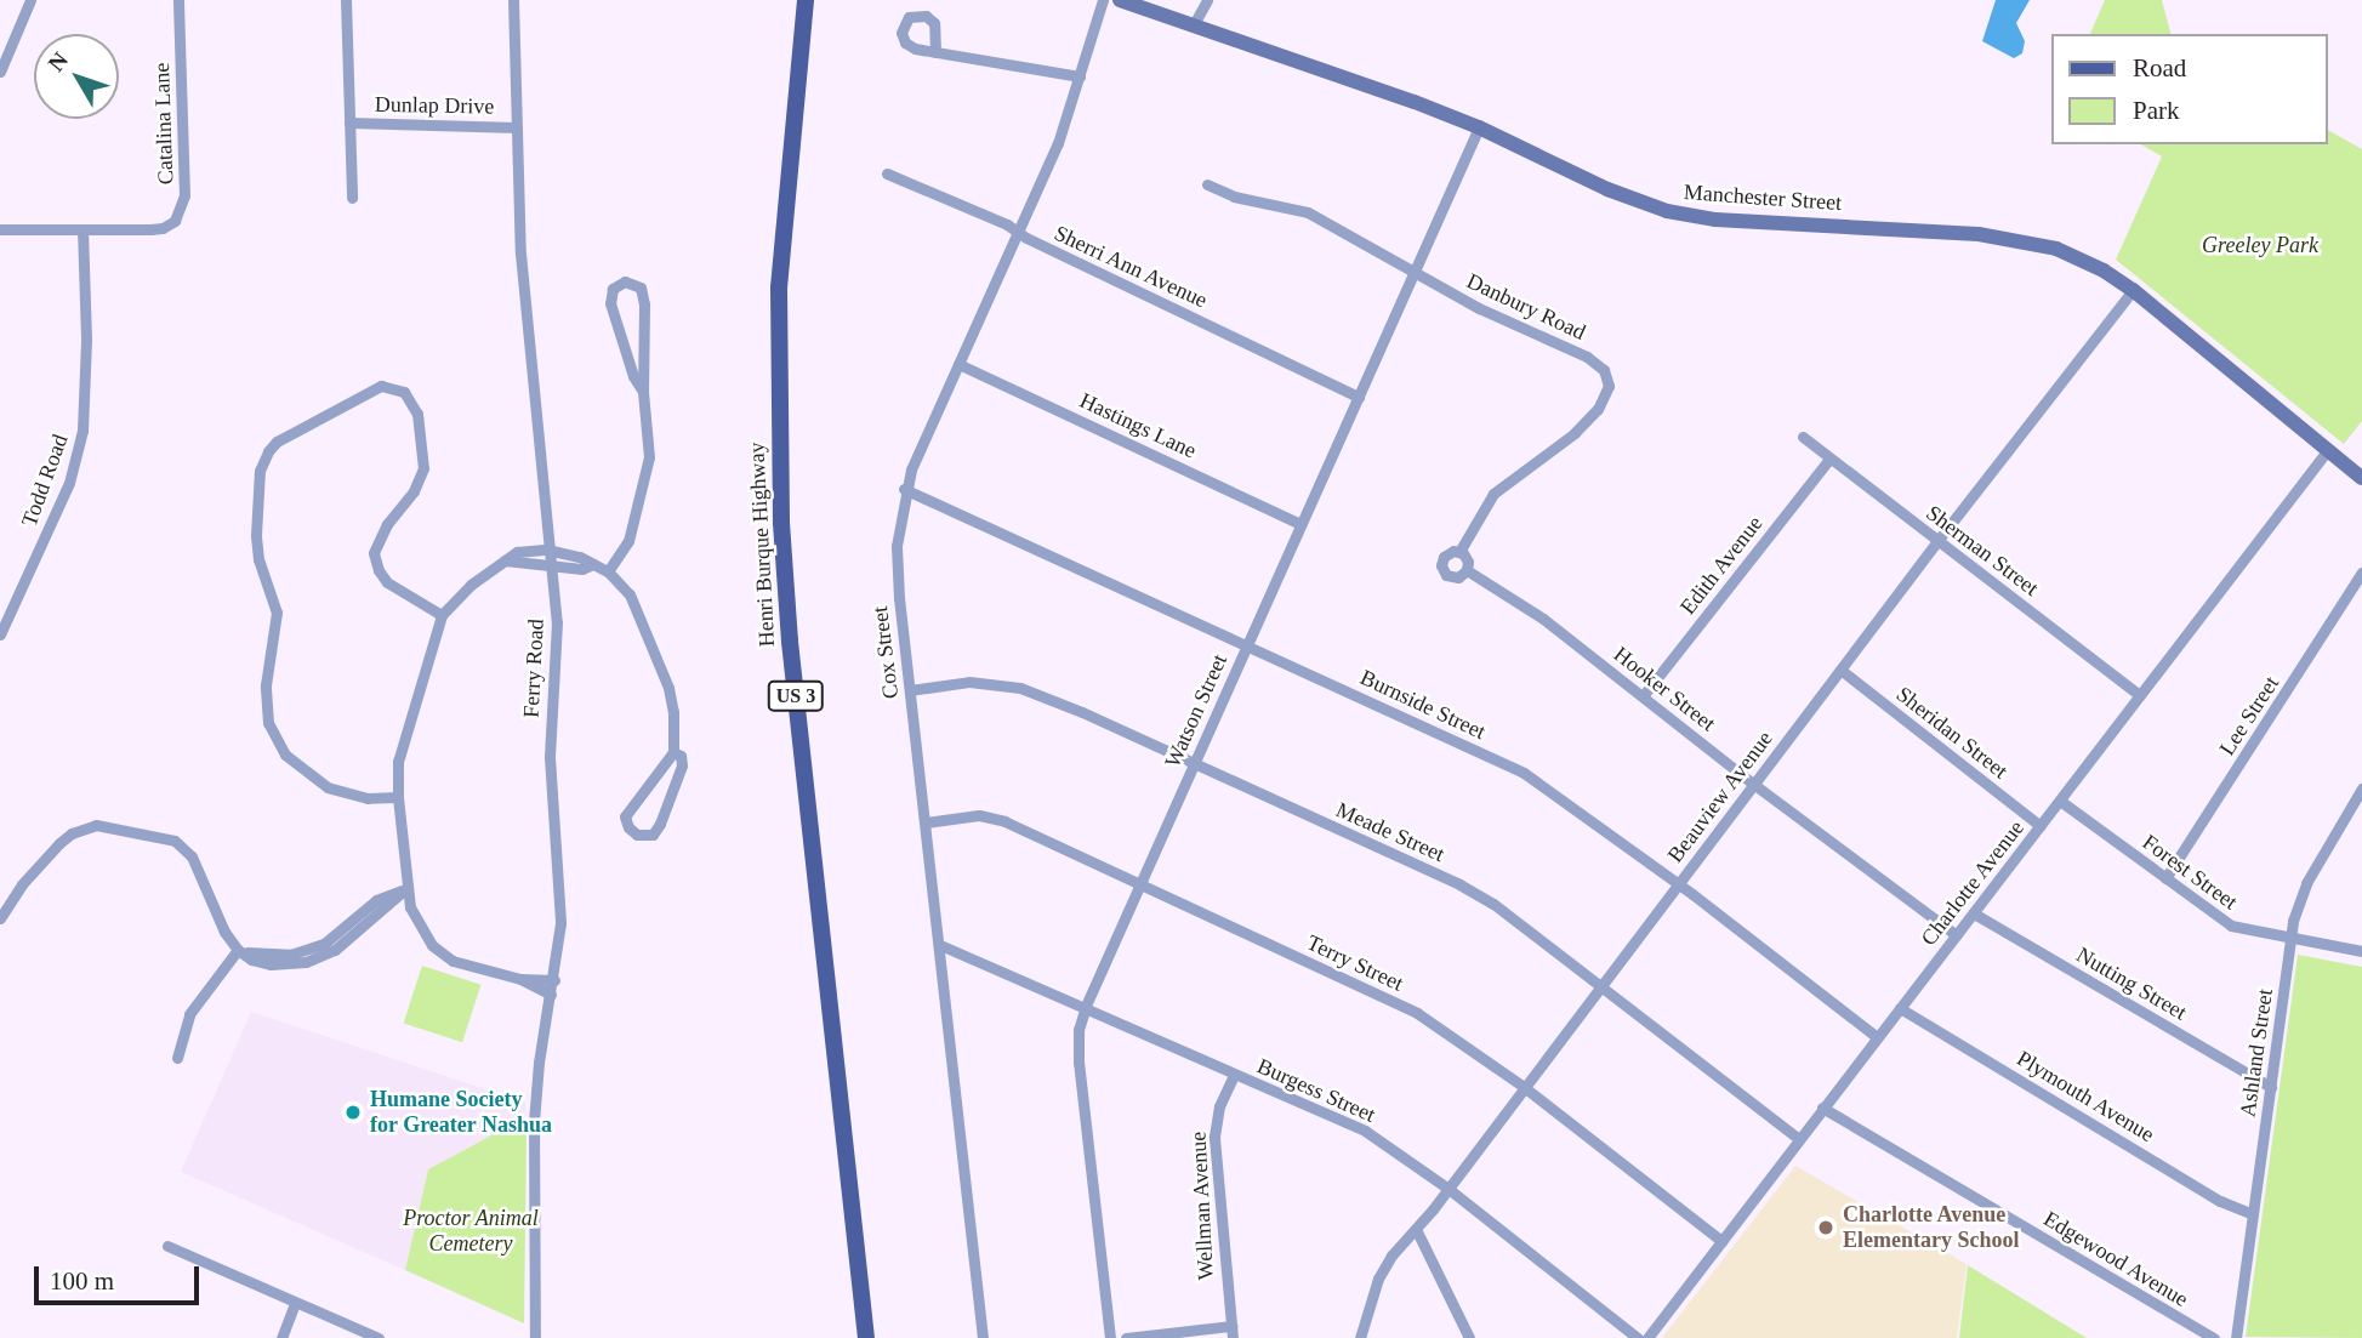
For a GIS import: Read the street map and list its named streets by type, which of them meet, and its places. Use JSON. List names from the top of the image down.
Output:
{
  "streets": {
    "main road": ["Henri Burque Highway", "US 3"],
    "street": [
      "Dunlap Drive",
      "Catalina Lane",
      "Manchester Street",
      "Sherri Ann Avenue",
      "Danbury Road",
      "Hastings Lane",
      "Todd Road",
      "Sherman Street",
      "Edith Avenue",
      "Cox Street",
      "Ferry Road",
      "Hooker Street",
      "Burnside Street",
      "Watson Street",
      "Lee Street",
      "Sheridan Street",
      "Beauview Avenue",
      "Meade Street",
      "Forest Street",
      "Charlotte Avenue",
      "Terry Street",
      "Nutting Street",
      "Ashland Street",
      "Burgess Street",
      "Plymouth Avenue",
      "Wellman Avenue",
      "Edgewood Avenue"
    ]
  },
  "crossings": [
    ["Dunlap Drive", "Ferry Road"],
    ["Catalina Lane", "Todd Road"],
    ["Manchester Street", "Watson Street"],
    ["Manchester Street", "Beauview Avenue"],
    ["Manchester Street", "Charlotte Avenue"],
    ["Sherri Ann Avenue", "Cox Street"],
    ["Sherri Ann Avenue", "Watson Street"],
    ["Danbury Road", "Hooker Street"],
    ["Danbury Road", "Watson Street"],
    ["Hastings Lane", "Cox Street"],
    ["Hastings Lane", "Watson Street"],
    ["Sherman Street", "Edith Avenue"],
    ["Sherman Street", "Beauview Avenue"],
    ["Sherman Street", "Charlotte Avenue"],
    ["Edith Avenue", "Hooker Street"],
    ["Cox Street", "Burnside Street"],
    ["Cox Street", "Meade Street"],
    ["Cox Street", "Terry Street"],
    ["Cox Street", "Burgess Street"],
    ["Hooker Street", "Beauview Avenue"],
    ["Hooker Street", "Charlotte Avenue"],
    ["Burnside Street", "Watson Street"],
    ["Burnside Street", "Beauview Avenue"],
    ["Burnside Street", "Charlotte Avenue"],
    ["Watson Street", "Meade Street"],
    ["Watson Street", "Terry Street"],
    ["Watson Street", "Burgess Street"],
    ["Lee Street", "Forest Street"],
    ["Sheridan Street", "Beauview Avenue"],
    ["Sheridan Street", "Charlotte Avenue"],
    ["Beauview Avenue", "Meade Street"],
    ["Beauview Avenue", "Terry Street"],
    ["Beauview Avenue", "Burgess Street"],
    ["Meade Street", "Charlotte Avenue"],
    ["Forest Street", "Charlotte Avenue"],
    ["Forest Street", "Ashland Street"],
    ["Charlotte Avenue", "Terry Street"],
    ["Charlotte Avenue", "Nutting Street"],
    ["Charlotte Avenue", "Plymouth Avenue"],
    ["Charlotte Avenue", "Edgewood Avenue"],
    ["Nutting Street", "Ashland Street"],
    ["Ashland Street", "Plymouth Avenue"],
    ["Burgess Street", "Wellman Avenue"]
  ],
  "parks": ["Greeley Park", "Proctor Animal Cemetery"],
  "places": ["Humane Society for Greater Nashua", "Charlotte Avenue Elementary School"],
  "legend": ["Road", "Park"],
  "scale_bar": "100 m",
  "north": "top left"
}
